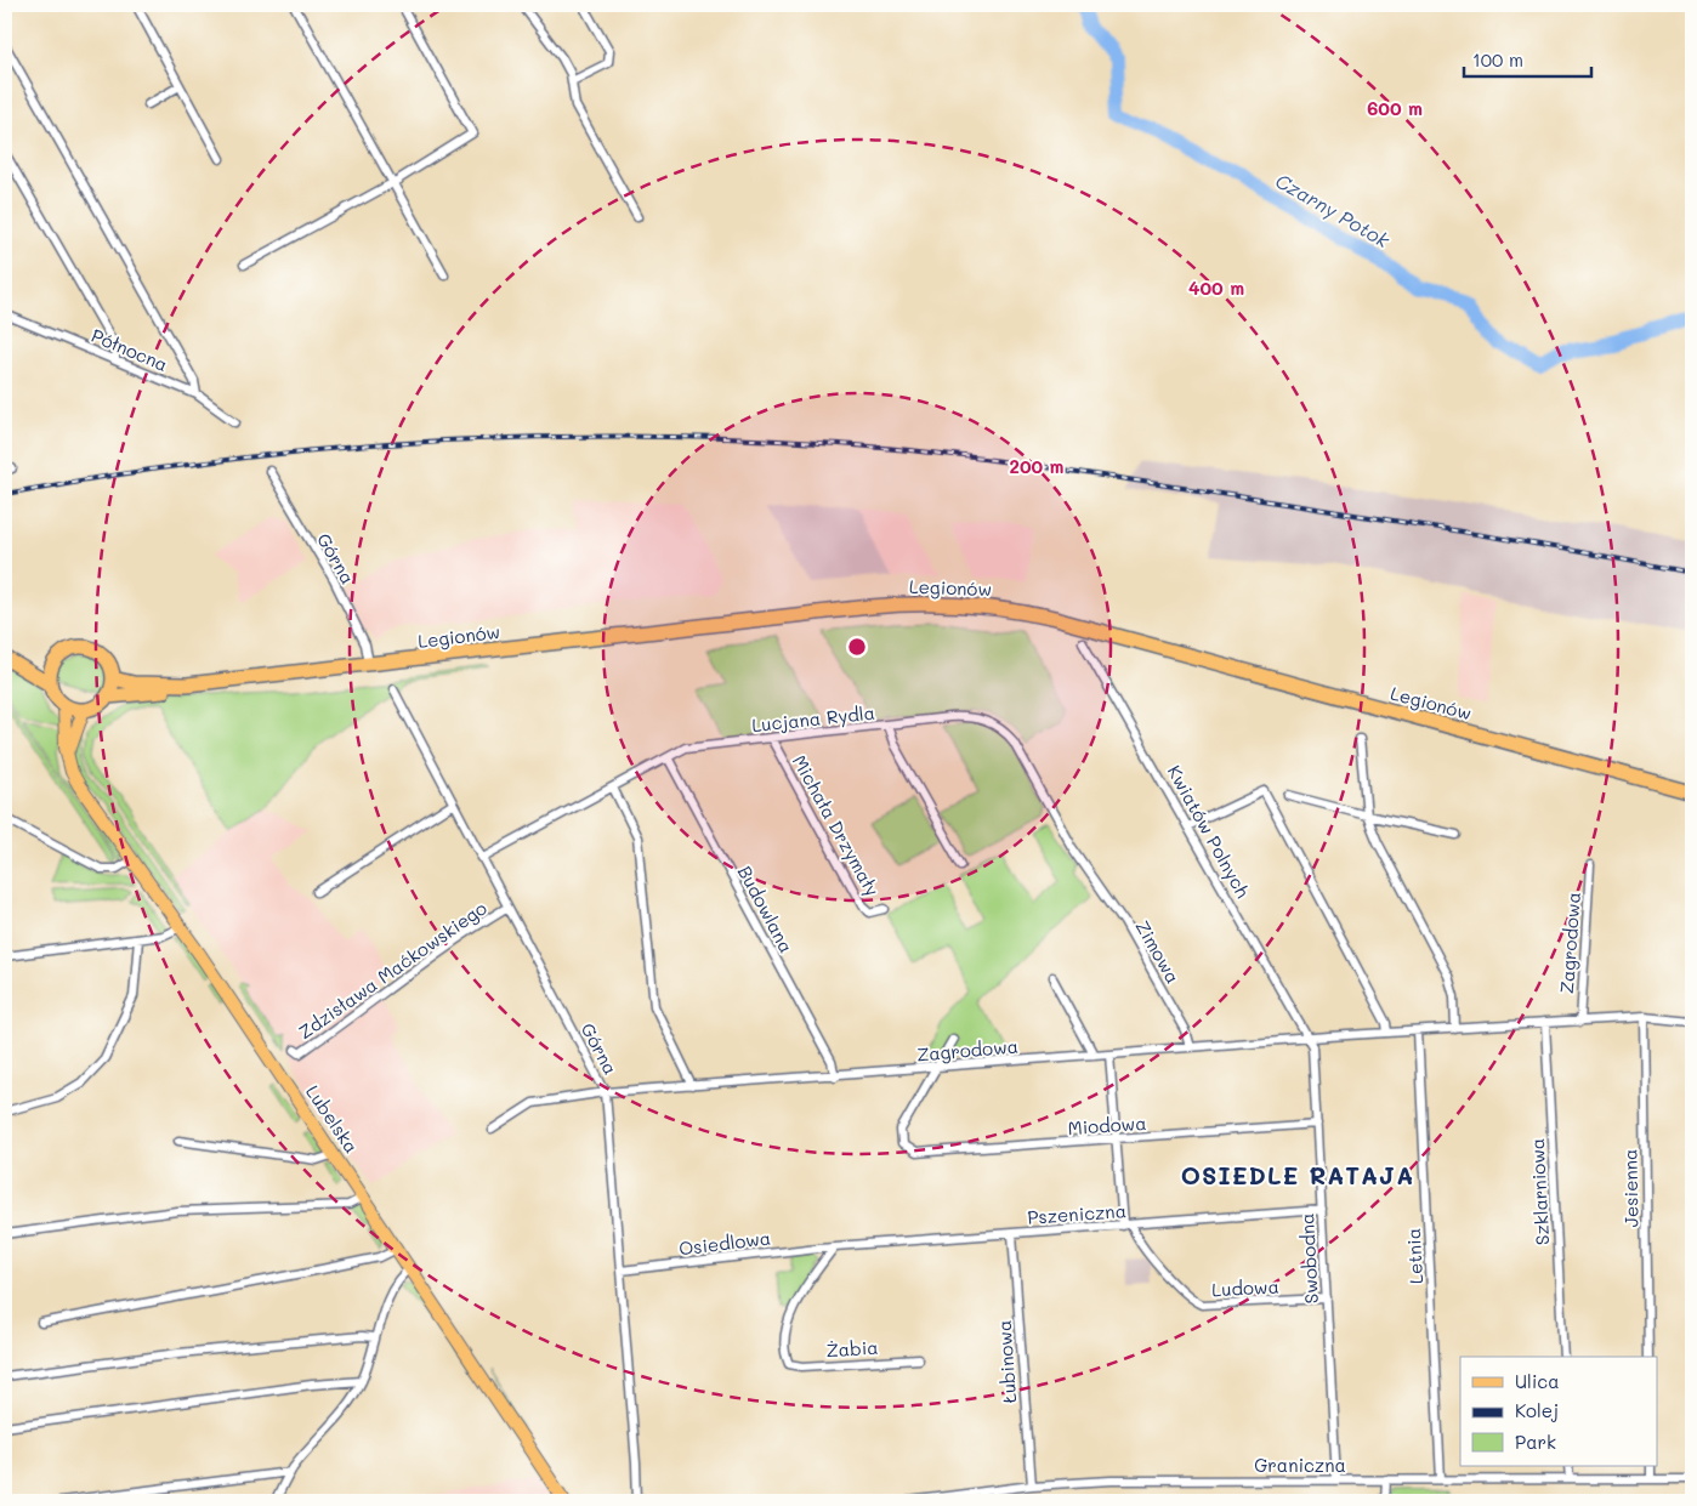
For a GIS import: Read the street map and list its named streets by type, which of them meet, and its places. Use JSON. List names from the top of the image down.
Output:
{
  "streets": {
    "highway": ["Legionów"],
    "main road": ["Lubelska"],
    "street": [
      "Północna",
      "Górna",
      "Lucjana Rydla",
      "Michała Drzymały",
      "Kwiatów Polnych",
      "Budowlana",
      "Zagrodowa",
      "Zimowa",
      "Zdzisława Maćkowskiego",
      "Miodowa",
      "Jesienna",
      "Szklarniowa",
      "Pszeniczna",
      "Osiedlowa",
      "Letnia",
      "Swobodna",
      "Ludowa",
      "Żabia",
      "Łubinowa",
      "Graniczna"
    ]
  },
  "crossings": [
    ["Górna", "Legionów"],
    ["Górna", "Lucjana Rydla"],
    ["Górna", "Zagrodowa"],
    ["Górna", "Zdzisława Maćkowskiego"],
    ["Górna", "Osiedlowa"],
    ["Legionów", "Lubelska"],
    ["Lucjana Rydla", "Michała Drzymały"],
    ["Lucjana Rydla", "Budowlana"],
    ["Lucjana Rydla", "Zimowa"],
    ["Kwiatów Polnych", "Zagrodowa"],
    ["Kwiatów Polnych", "Swobodna"],
    ["Budowlana", "Zagrodowa"],
    ["Zagrodowa", "Zimowa"],
    ["Zagrodowa", "Miodowa"],
    ["Zagrodowa", "Jesienna"],
    ["Zagrodowa", "Szklarniowa"],
    ["Zagrodowa", "Letnia"],
    ["Zagrodowa", "Swobodna"],
    ["Miodowa", "Swobodna"],
    ["Pszeniczna", "Osiedlowa"],
    ["Pszeniczna", "Swobodna"],
    ["Pszeniczna", "Ludowa"],
    ["Pszeniczna", "Żabia"],
    ["Pszeniczna", "Łubinowa"],
    ["Osiedlowa", "Żabia"],
    ["Letnia", "Graniczna"],
    ["Swobodna", "Ludowa"],
    ["Swobodna", "Graniczna"],
    ["Łubinowa", "Graniczna"]
  ],
  "districts": ["OSIEDLE RATAJA"],
  "water": ["Czarny Potok"],
  "legend": ["Ulica", "Kolej", "Park"],
  "scale_bar": "100 m",
  "rings": ["600 m", "400 m", "200 m"]
}
